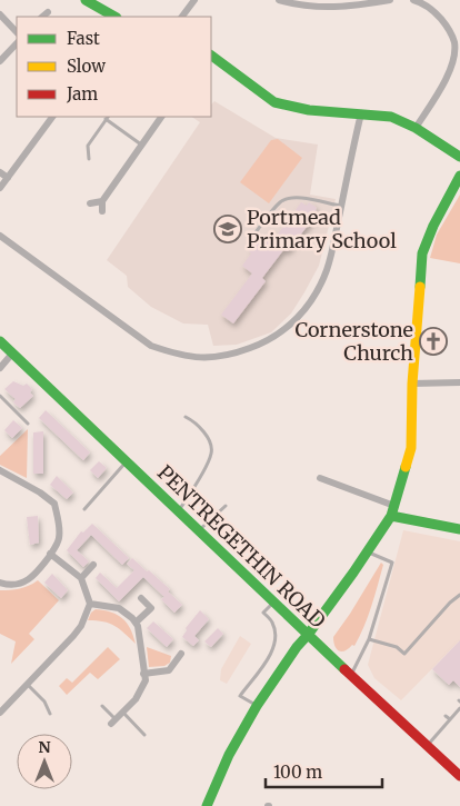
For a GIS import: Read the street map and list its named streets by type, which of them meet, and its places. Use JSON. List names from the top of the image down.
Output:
{
  "streets": {
    "street": ["PENTREGETHIN ROAD"]
  },
  "places": {
    "school or university": ["Portmead Primary School"],
    "church": ["Cornerstone Church"]
  },
  "legend": ["Fast", "Slow", "Jam"],
  "scale_bar": "100 m",
  "north": "top"
}
